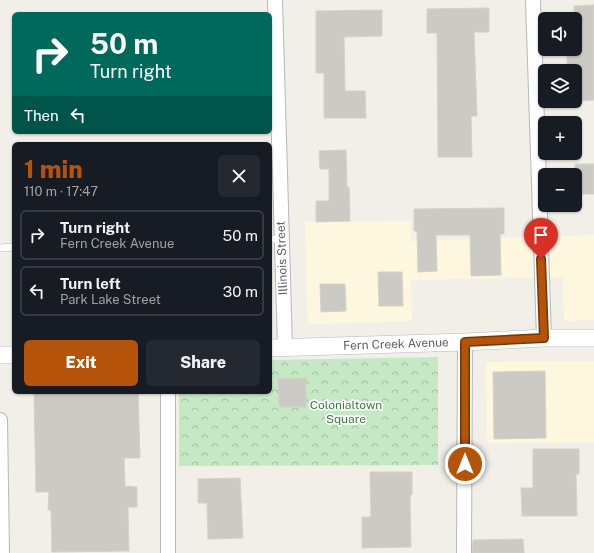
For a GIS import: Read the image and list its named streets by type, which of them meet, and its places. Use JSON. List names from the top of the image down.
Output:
{
  "streets": {
    "street": ["Illinois Street", "Fern Creek Avenue"]
  },
  "crossings": [
    ["Illinois Street", "Fern Creek Avenue"]
  ],
  "parks": ["Colonialtown Square"],
  "page": {
    "map_buttons": ["+", "−"],
    "turn": ["50 m", "Turn right"],
    "then": "Then",
    "heading": ["1 min", "110 m · 17:47"],
    "list": [
      {
        "name": "Turn right",
        "note": "Fern Creek Avenue",
        "value": "50 m"
      },
      {
        "name": "Turn left",
        "note": "Park Lake Street",
        "value": "30 m"
      }
    ],
    "buttons": ["Exit", "Share"]
  }
}
